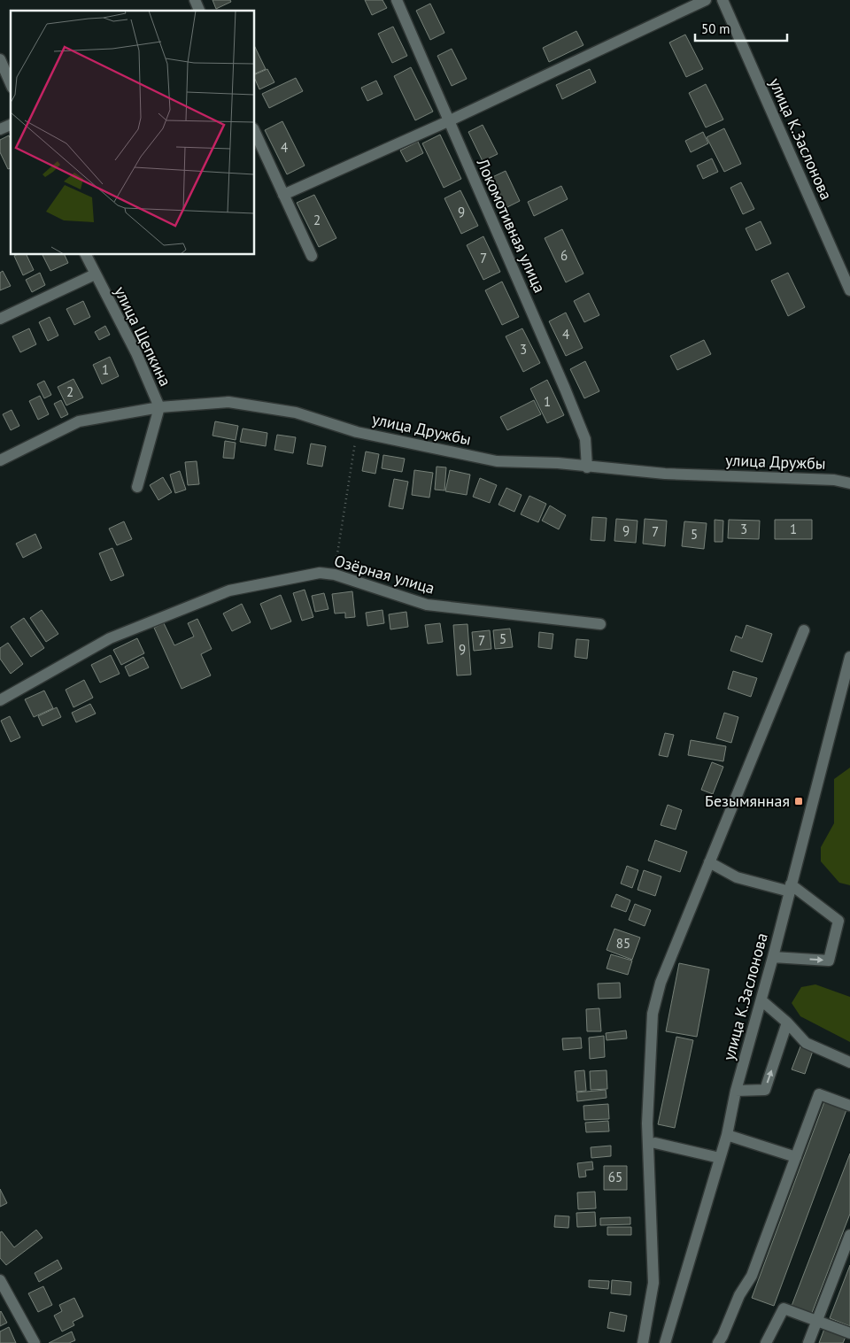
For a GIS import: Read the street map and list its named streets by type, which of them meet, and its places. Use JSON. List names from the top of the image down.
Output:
{
  "streets": {
    "street": [
      "улица К.Заслонова",
      "Локомотивная улица",
      "улица Щепкина",
      "улица Дружбы",
      "Озёрная улица"
    ]
  },
  "crossings": [
    ["Локомотивная улица", "улица Дружбы"],
    ["улица Щепкина", "улица Дружбы"]
  ],
  "places": {
    "transit": ["Безымянная"]
  },
  "house_numbers": [
    "4",
    "9",
    "2",
    "6",
    "7",
    "4",
    "3",
    "1",
    "2",
    "1",
    "3",
    "1",
    "9",
    "7",
    "5",
    "5",
    "7",
    "9",
    "85",
    "65"
  ],
  "scale_bar": "50 m"
}
